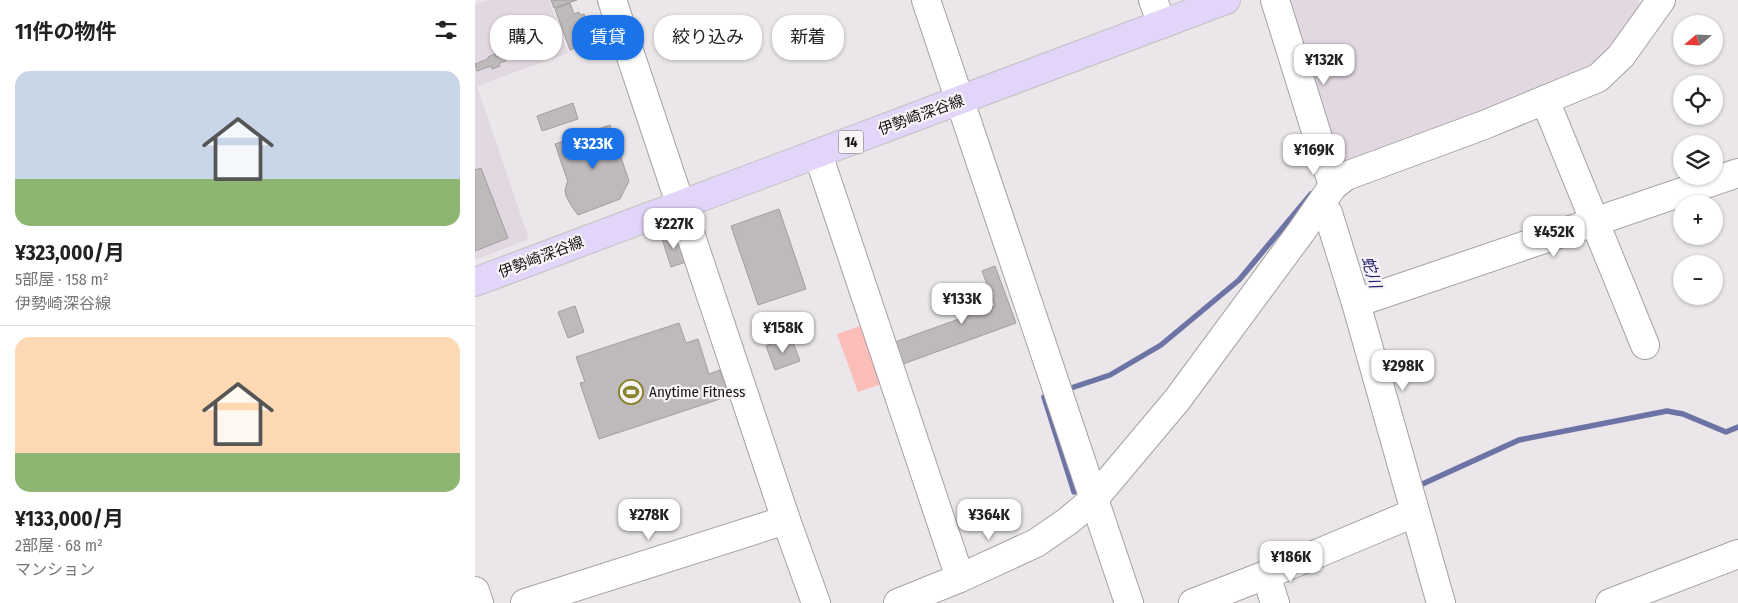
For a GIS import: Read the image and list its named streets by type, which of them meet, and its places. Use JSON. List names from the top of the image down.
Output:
{
  "streets": {
    "main road": ["伊勢崎深谷線", "14"]
  },
  "water": ["蛇川"],
  "places": {
    "sports": ["Anytime Fitness"]
  },
  "north": "left",
  "page": {
    "heading": "11件の物件",
    "map_buttons": ["+", "−"],
    "chip": [
      "購入",
      "賃貸",
      "絞り込み",
      "新着"
    ],
    "price": [
      "¥132K",
      "¥323K",
      "¥169K",
      "¥227K",
      "¥452K",
      "¥133K",
      "¥158K",
      "¥298K",
      "¥278K",
      "¥364K",
      "¥186K"
    ],
    "list": [
      {
        "name": "¥323,000/月",
        "note": "5部屋 · 158 m² · 伊勢崎深谷線"
      },
      {
        "name": "¥133,000/月",
        "note": "2部屋 · 68 m² · マンション"
      }
    ]
  }
}
